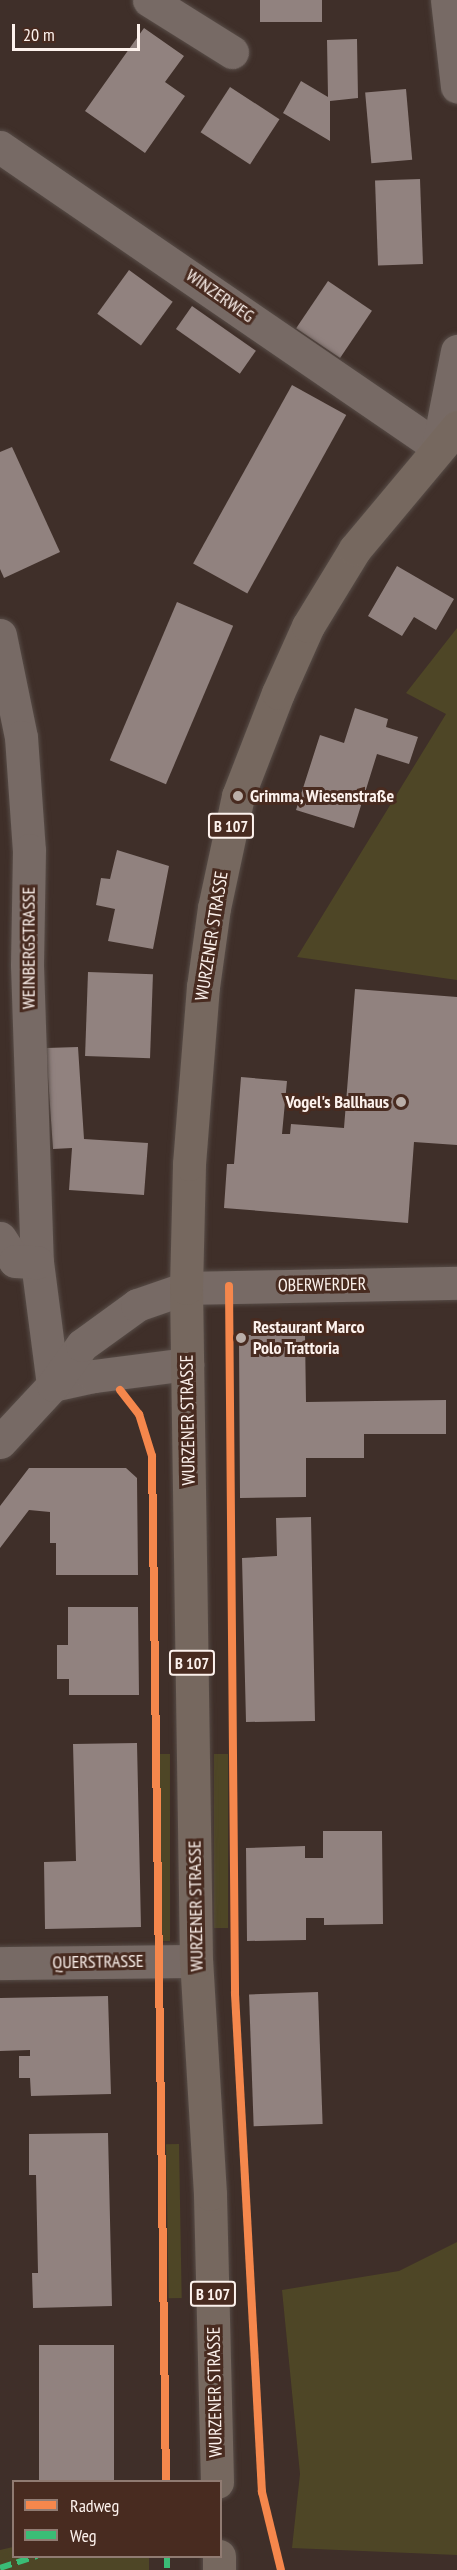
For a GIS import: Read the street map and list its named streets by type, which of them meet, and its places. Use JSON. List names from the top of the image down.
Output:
{
  "streets": {
    "main road": ["B 107", "WURZENER STRASSE"],
    "street": [
      "WINZERWEG",
      "WEINBERGSTRASSE",
      "OBERWERDER",
      "QUERSTRASSE"
    ]
  },
  "crossings": [
    ["WINZERWEG", "WURZENER STRASSE"],
    ["WURZENER STRASSE", "OBERWERDER"],
    ["WURZENER STRASSE", "QUERSTRASSE"],
    ["WEINBERGSTRASSE", "OBERWERDER"]
  ],
  "places": ["Grimma, Wiesenstraße", "Vogel's Ballhaus", "Restaurant Marco Polo Trattoria"],
  "legend": ["Radweg", "Weg"],
  "scale_bar": "20 m"
}
